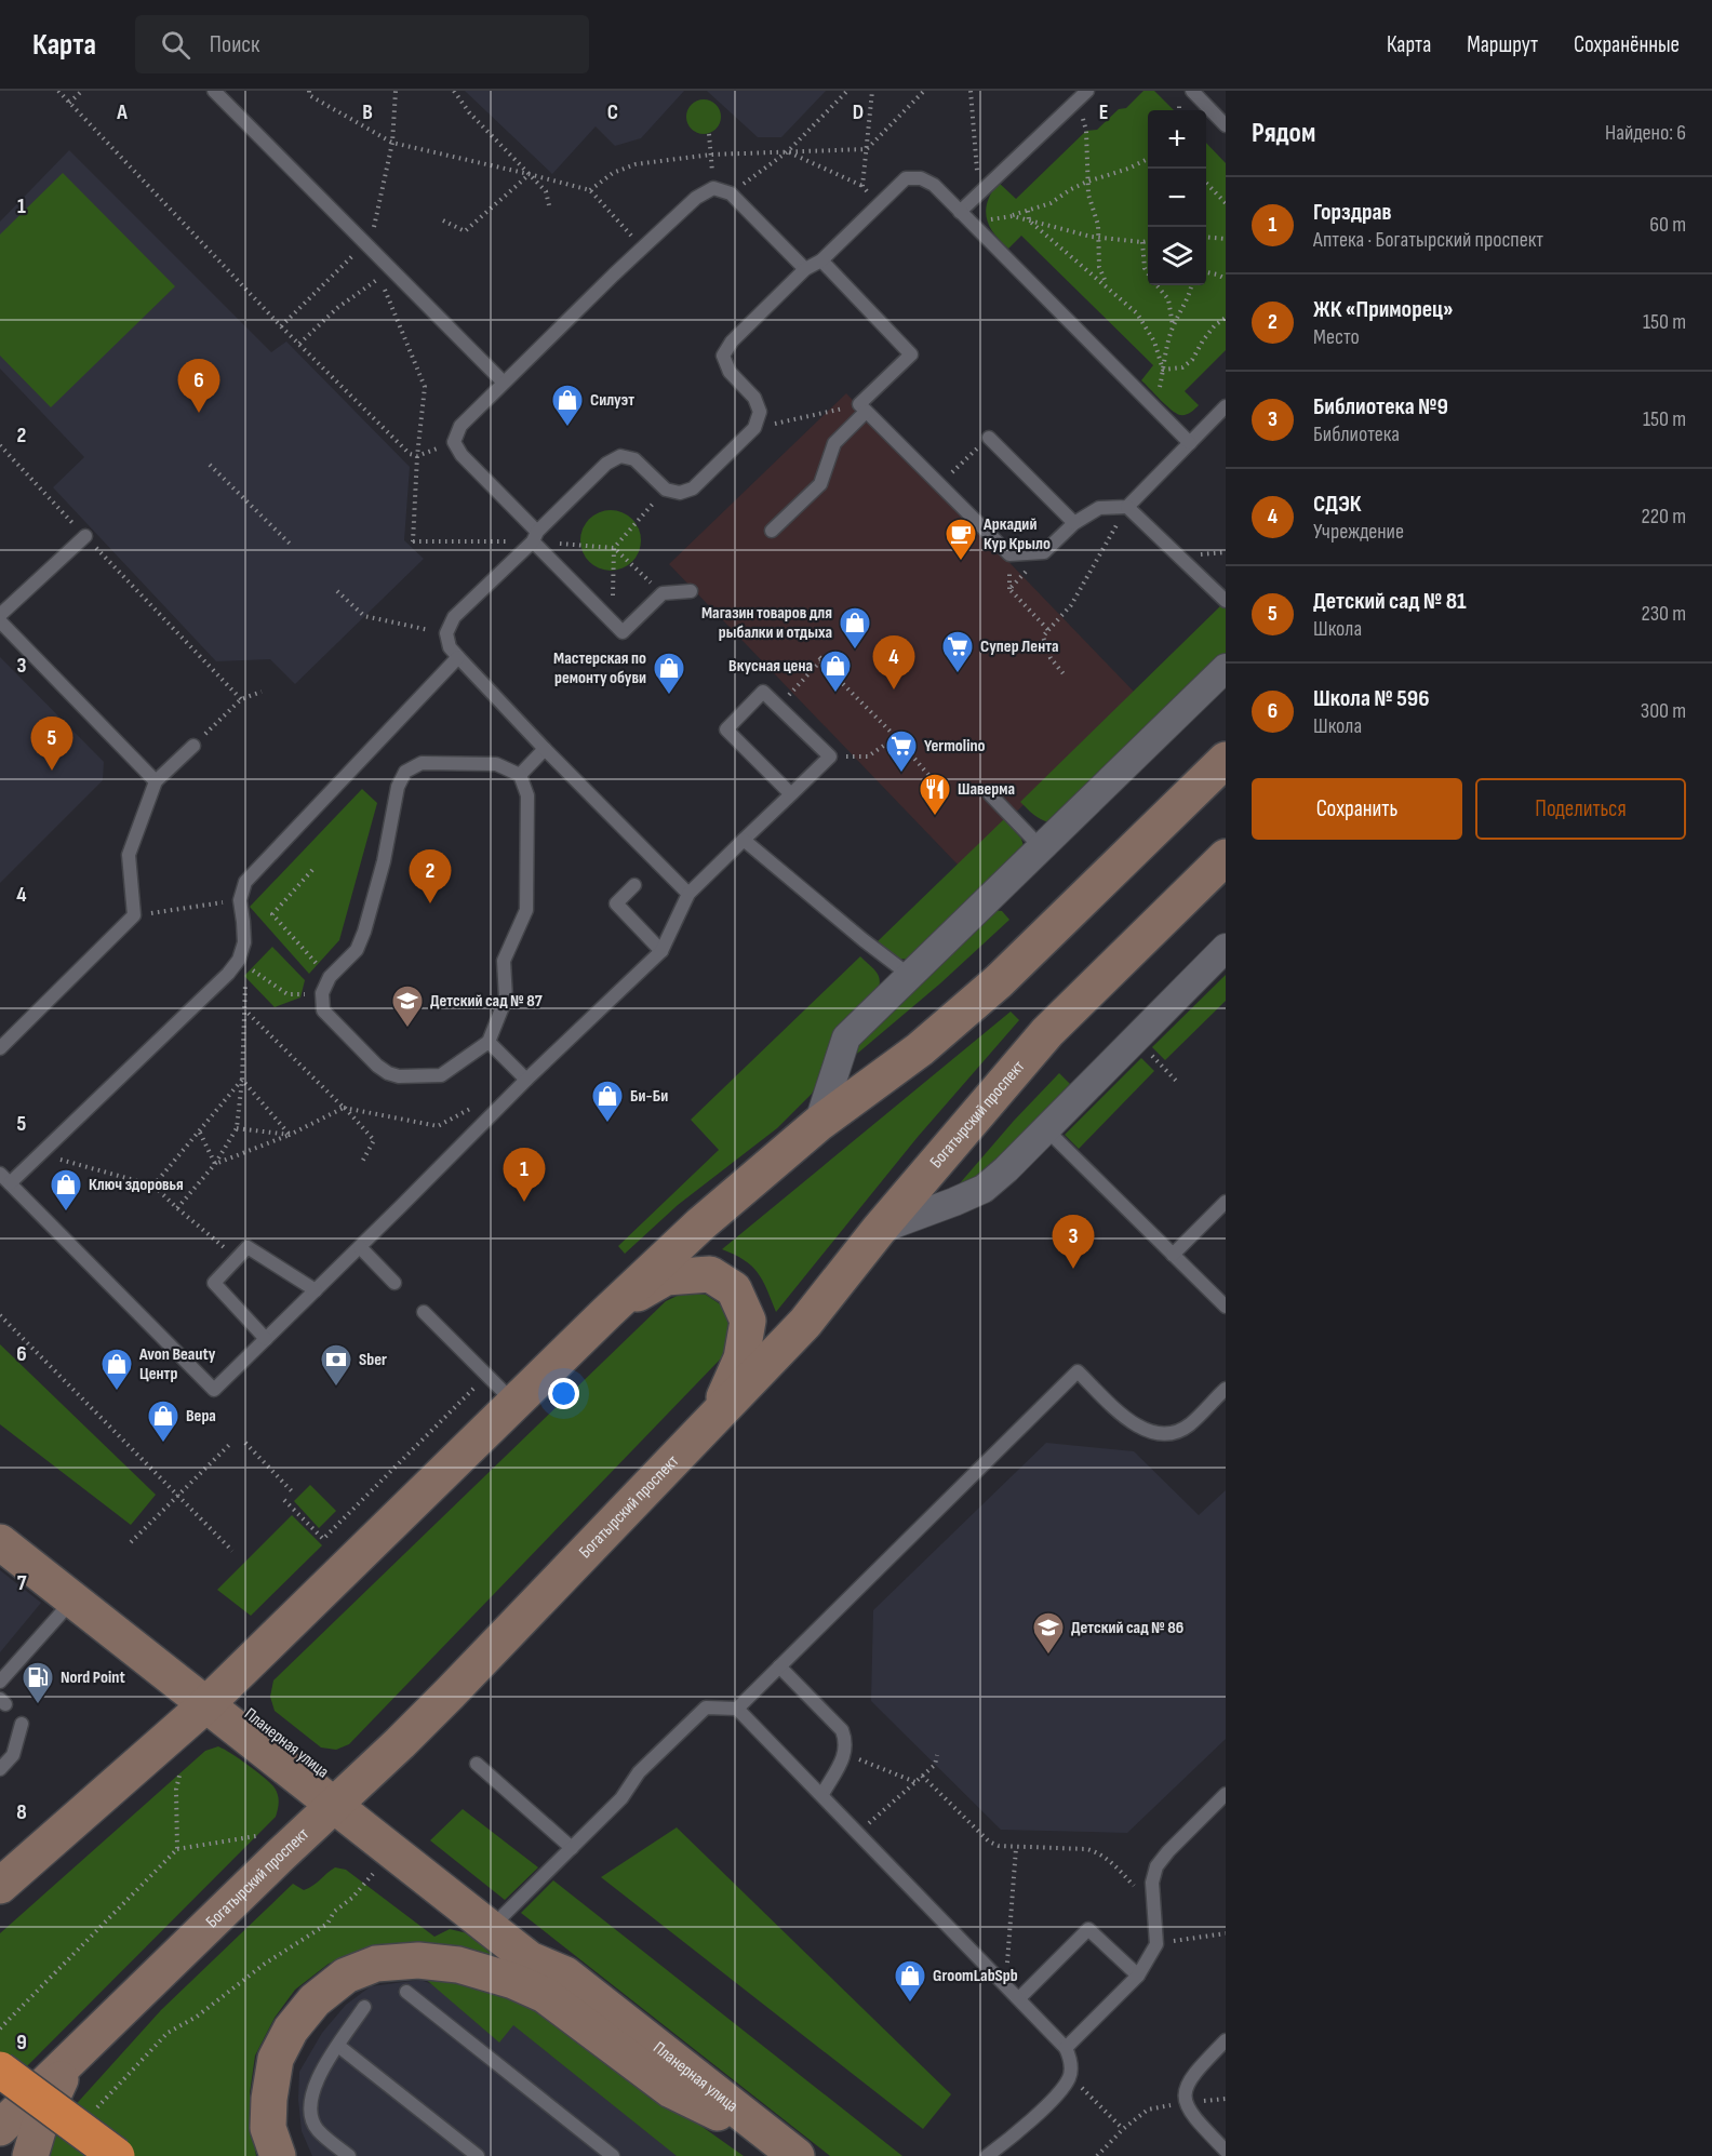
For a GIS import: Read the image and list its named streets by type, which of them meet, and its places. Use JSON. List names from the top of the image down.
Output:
{
  "streets": {
    "main road": ["Богатырский проспект", "Планерная улица"]
  },
  "crossings": [
    ["Богатырский проспект", "Планерная улица"]
  ],
  "places": {
    "shop": [
      "Силуэт",
      "Магазин товаров для рыбалки и отдыха",
      "Вкусная цена",
      "Мастерская по ремонту обуви",
      "Би-Би",
      "Ключ здоровья",
      "Avon Beauty Центр",
      "Вера",
      "GroomLabSpb"
    ],
    "cafe": ["Аркадий Кур Крыло"],
    "supermarket": ["Супер Лента", "Yermolino"],
    "restaurant": ["Шаверма"],
    "school or university": ["Детский сад № 87", "Детский сад № 86"],
    "bank": ["Sber"],
    "fuel station": ["Nord Point"]
  },
  "page": {
    "header": "Карта",
    "search": "Поиск",
    "nav": ["Карта", "Маршрут", "Сохранённые"],
    "heading": ["Рядом", "Найдено: 6"],
    "map_buttons": ["+", "−"],
    "list": [
      {
        "mark": "1",
        "name": "Горздрав",
        "note": "Аптека · Богатырский проспект",
        "value": "60 m"
      },
      {
        "mark": "2",
        "name": "ЖК «Приморец»",
        "note": "Место",
        "value": "150 m"
      },
      {
        "mark": "3",
        "name": "Библиотека №9",
        "note": "Библиотека",
        "value": "150 m"
      },
      {
        "mark": "4",
        "name": "СДЭК",
        "note": "Учреждение",
        "value": "220 m"
      },
      {
        "mark": "5",
        "name": "Детский сад № 81",
        "note": "Школа",
        "value": "230 m"
      },
      {
        "mark": "6",
        "name": "Школа № 596",
        "note": "Школа",
        "value": "300 m"
      }
    ],
    "pins": [
      "6",
      "4",
      "5",
      "2",
      "1",
      "3"
    ],
    "buttons": ["Сохранить", "Поделиться"]
  },
  "grid": {
    "columns": [
      "A",
      "B",
      "C",
      "D",
      "E"
    ],
    "rows": [
      "1",
      "2",
      "3",
      "4",
      "5",
      "6",
      "7",
      "8",
      "9"
    ]
  }
}
